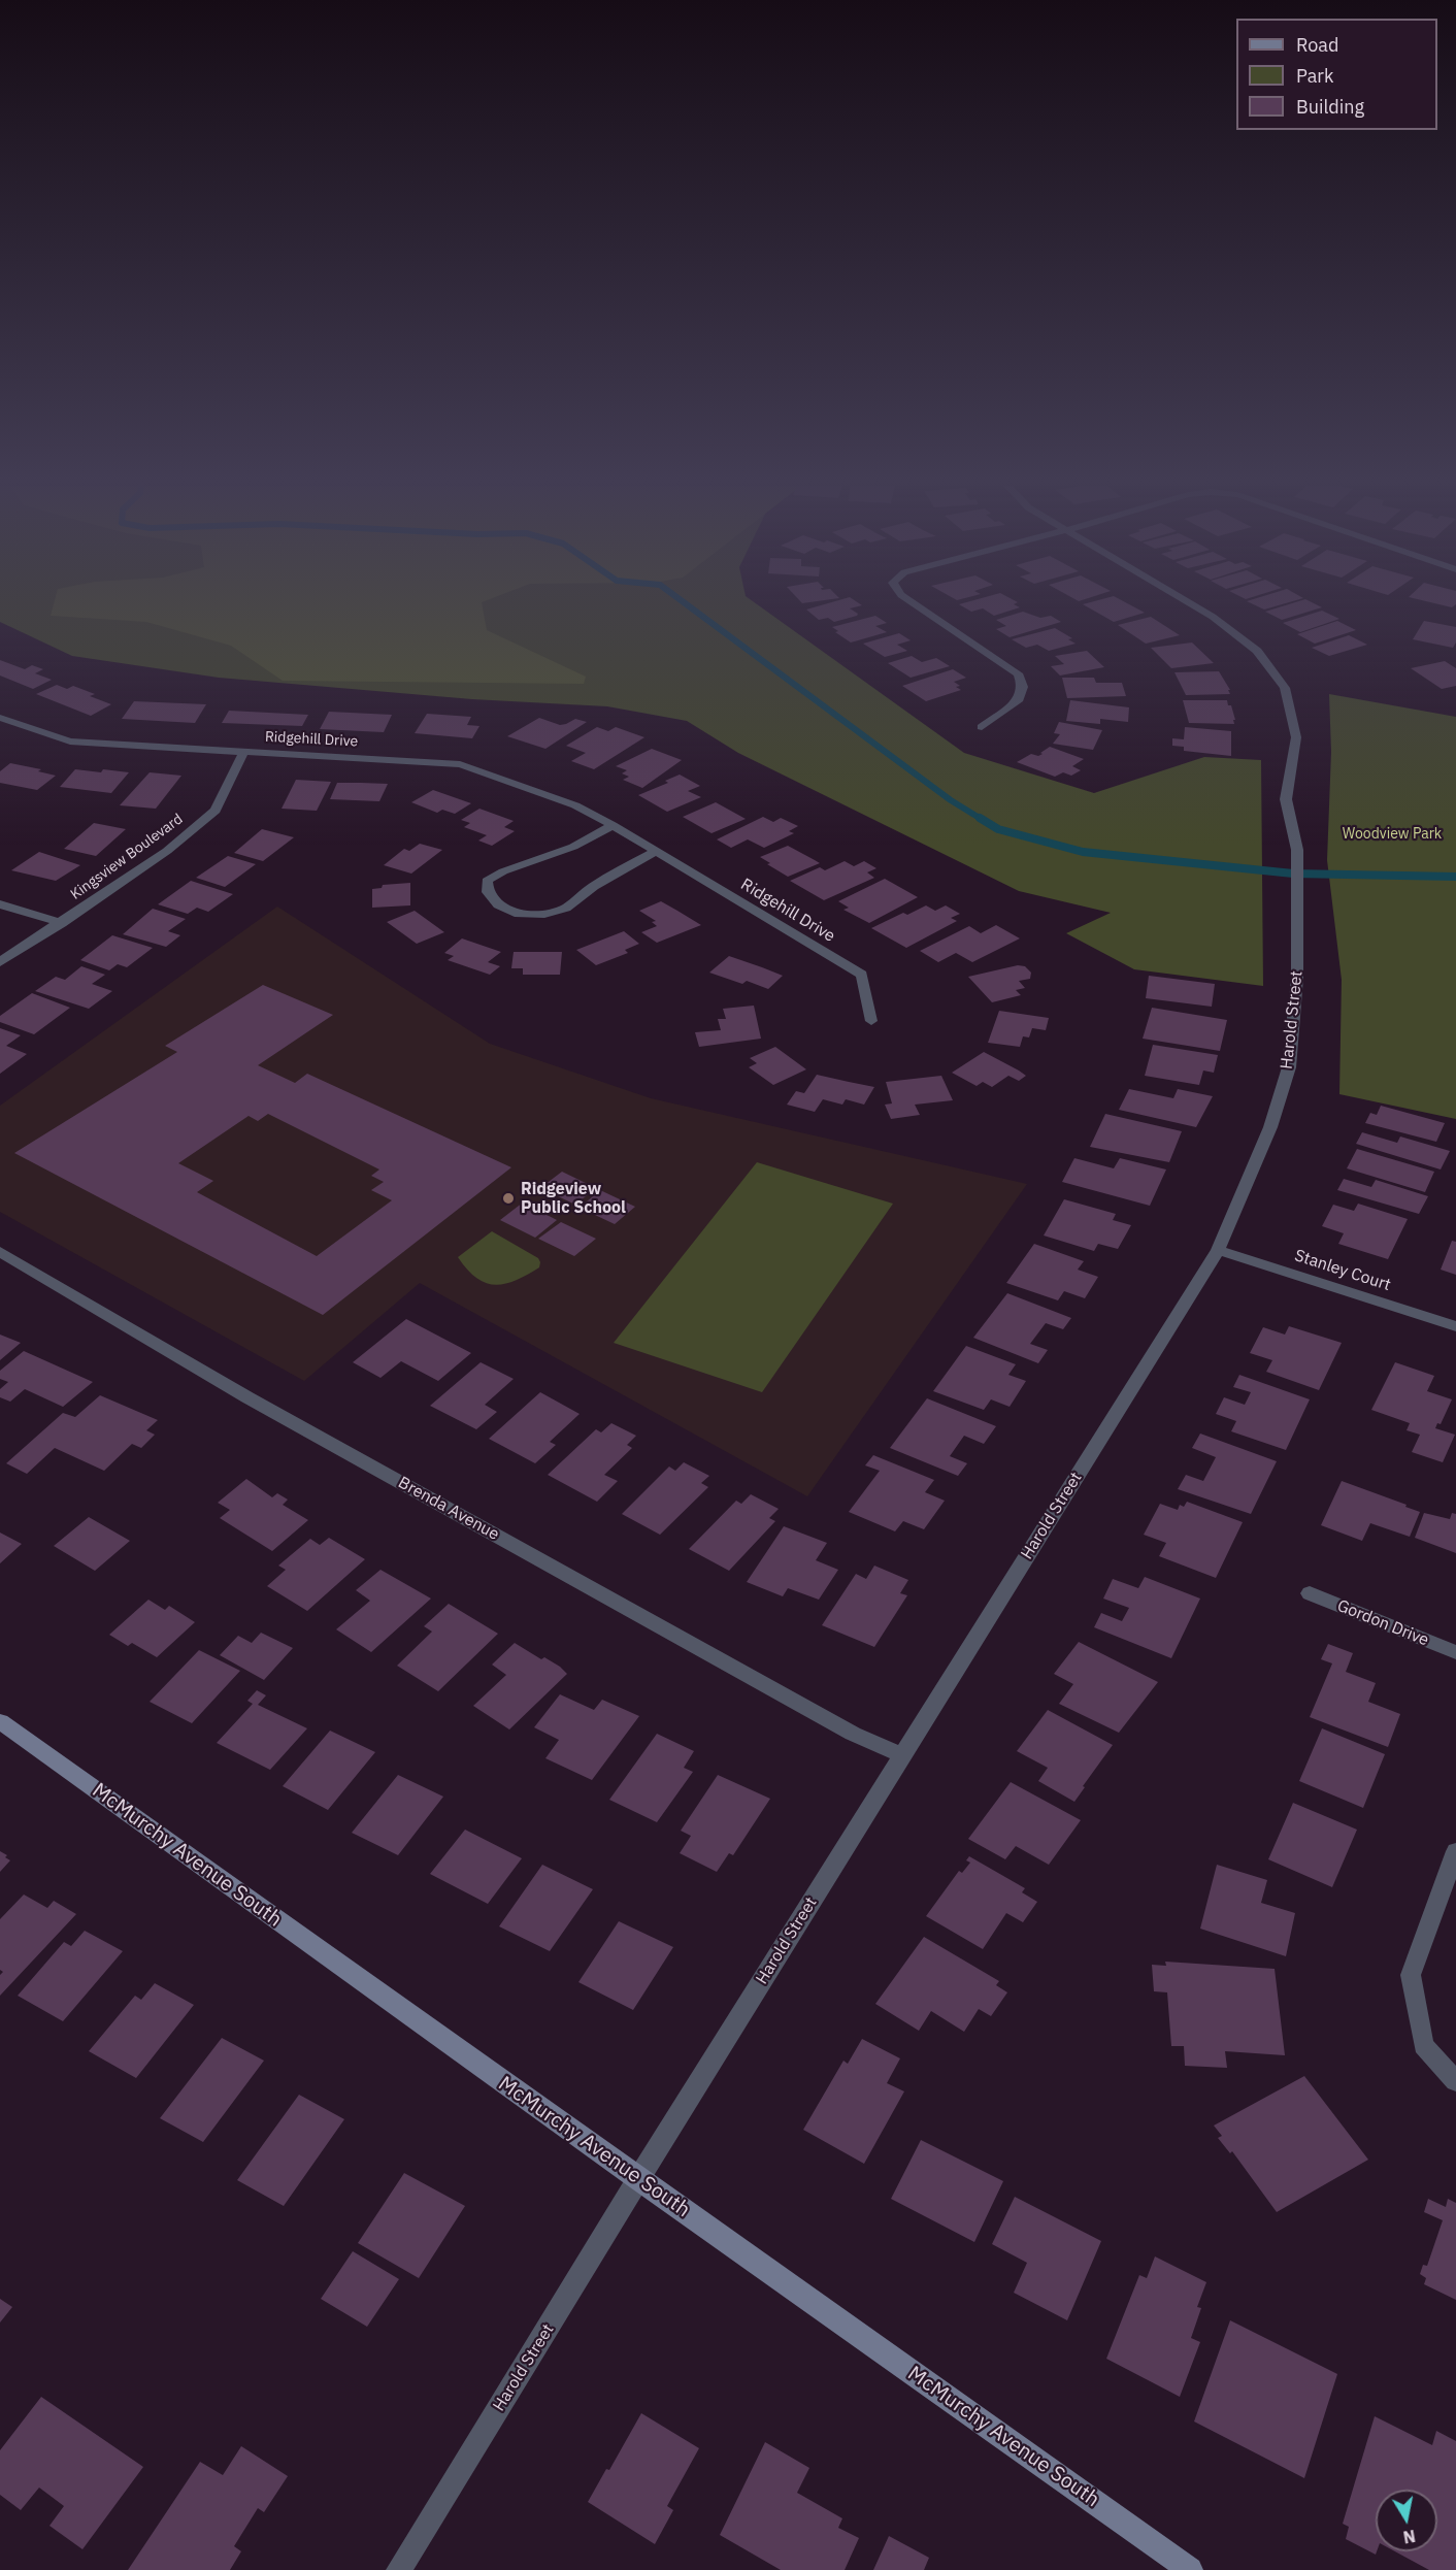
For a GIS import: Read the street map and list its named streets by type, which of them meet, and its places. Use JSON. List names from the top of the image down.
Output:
{
  "streets": {
    "street": [
      "Ridgehill Drive",
      "Kingsview Boulevard",
      "Harold Street",
      "Stanley Court",
      "Brenda Avenue",
      "Gordon Drive",
      "McMurchy Avenue South"
    ]
  },
  "crossings": [
    ["Ridgehill Drive", "Kingsview Boulevard"],
    ["Harold Street", "Stanley Court"],
    ["Harold Street", "Brenda Avenue"],
    ["Harold Street", "McMurchy Avenue South"]
  ],
  "parks": ["Woodview Park"],
  "places": ["Ridgeview Public School"],
  "legend": ["Road", "Park", "Building"],
  "north": "bottom"
}
